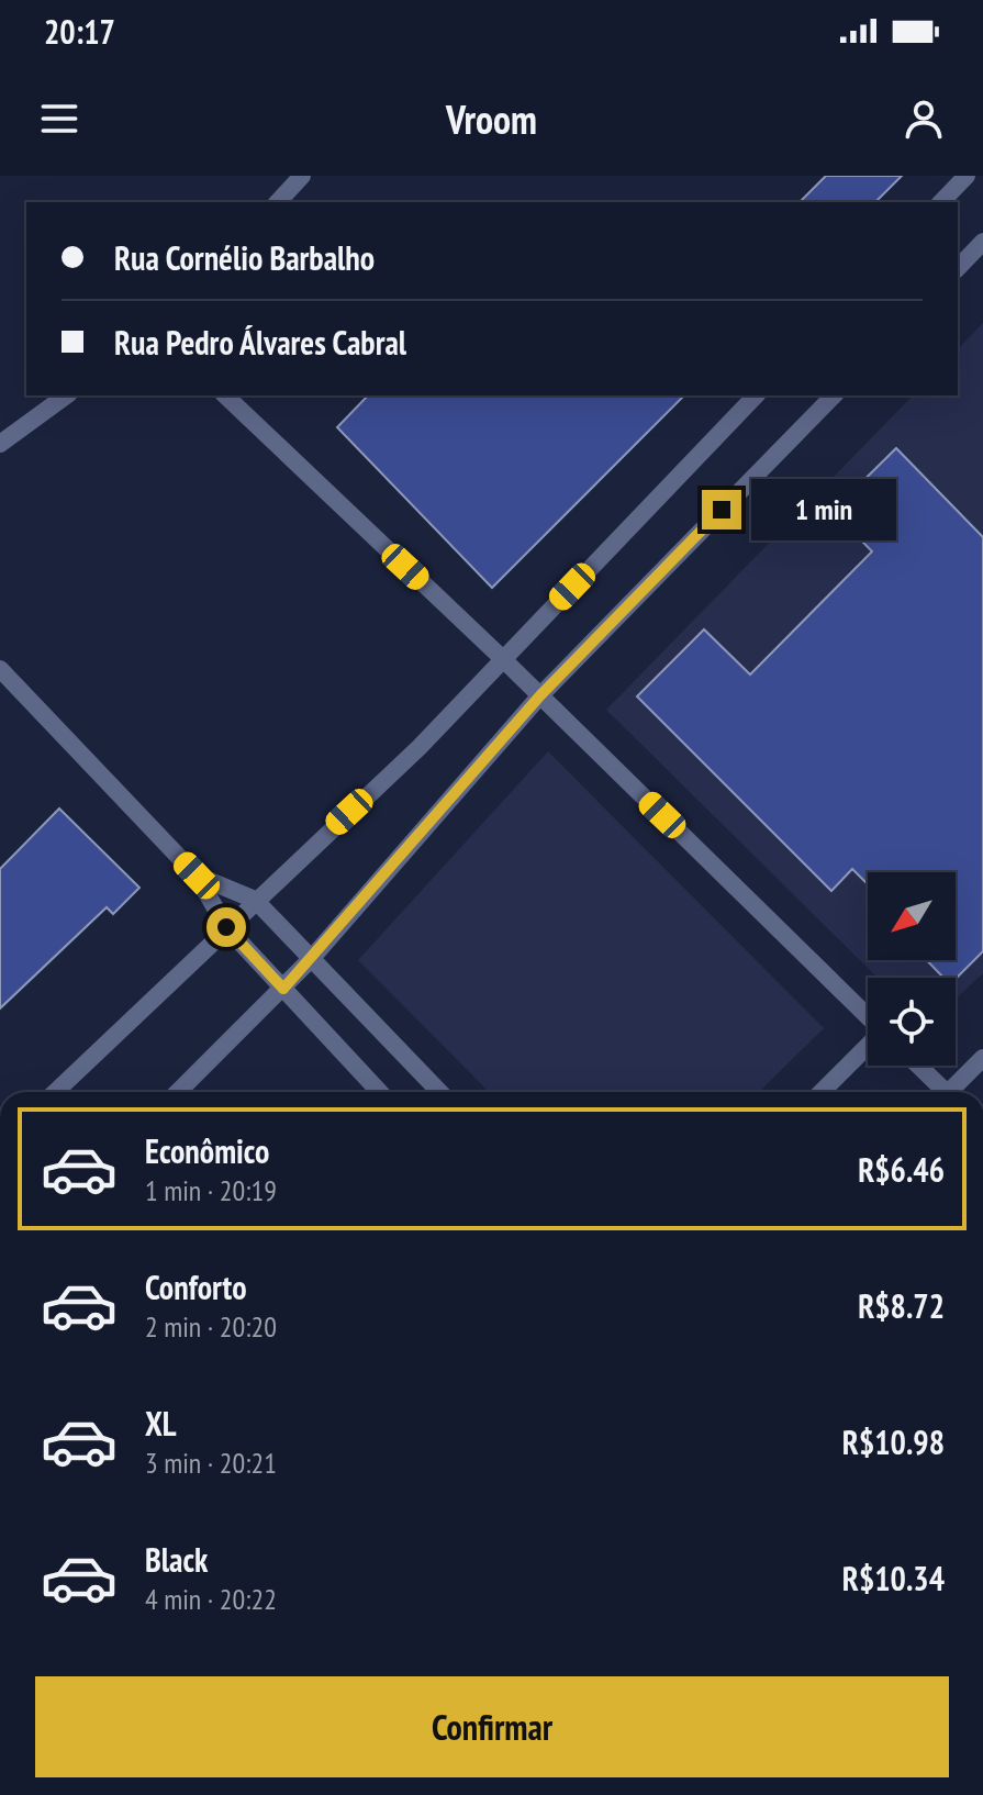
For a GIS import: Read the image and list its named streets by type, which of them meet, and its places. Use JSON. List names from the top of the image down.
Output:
{
  "north": "bottom left",
  "page": {
    "status": "20:17",
    "header": "Vroom",
    "banner": ["Rua Cornélio Barbalho", "Rua Pedro Álvares Cabral"],
    "bubble": "1 min",
    "list": [
      {
        "name": "Econômico",
        "note": "1 min · 20:19",
        "value": "R$6.46"
      },
      {
        "name": "Conforto",
        "note": "2 min · 20:20",
        "value": "R$8.72"
      },
      {
        "name": "XL",
        "note": "3 min · 20:21",
        "value": "R$10.98"
      },
      {
        "name": "Black",
        "note": "4 min · 20:22",
        "value": "R$10.34"
      }
    ],
    "buttons": "Confirmar"
  }
}
